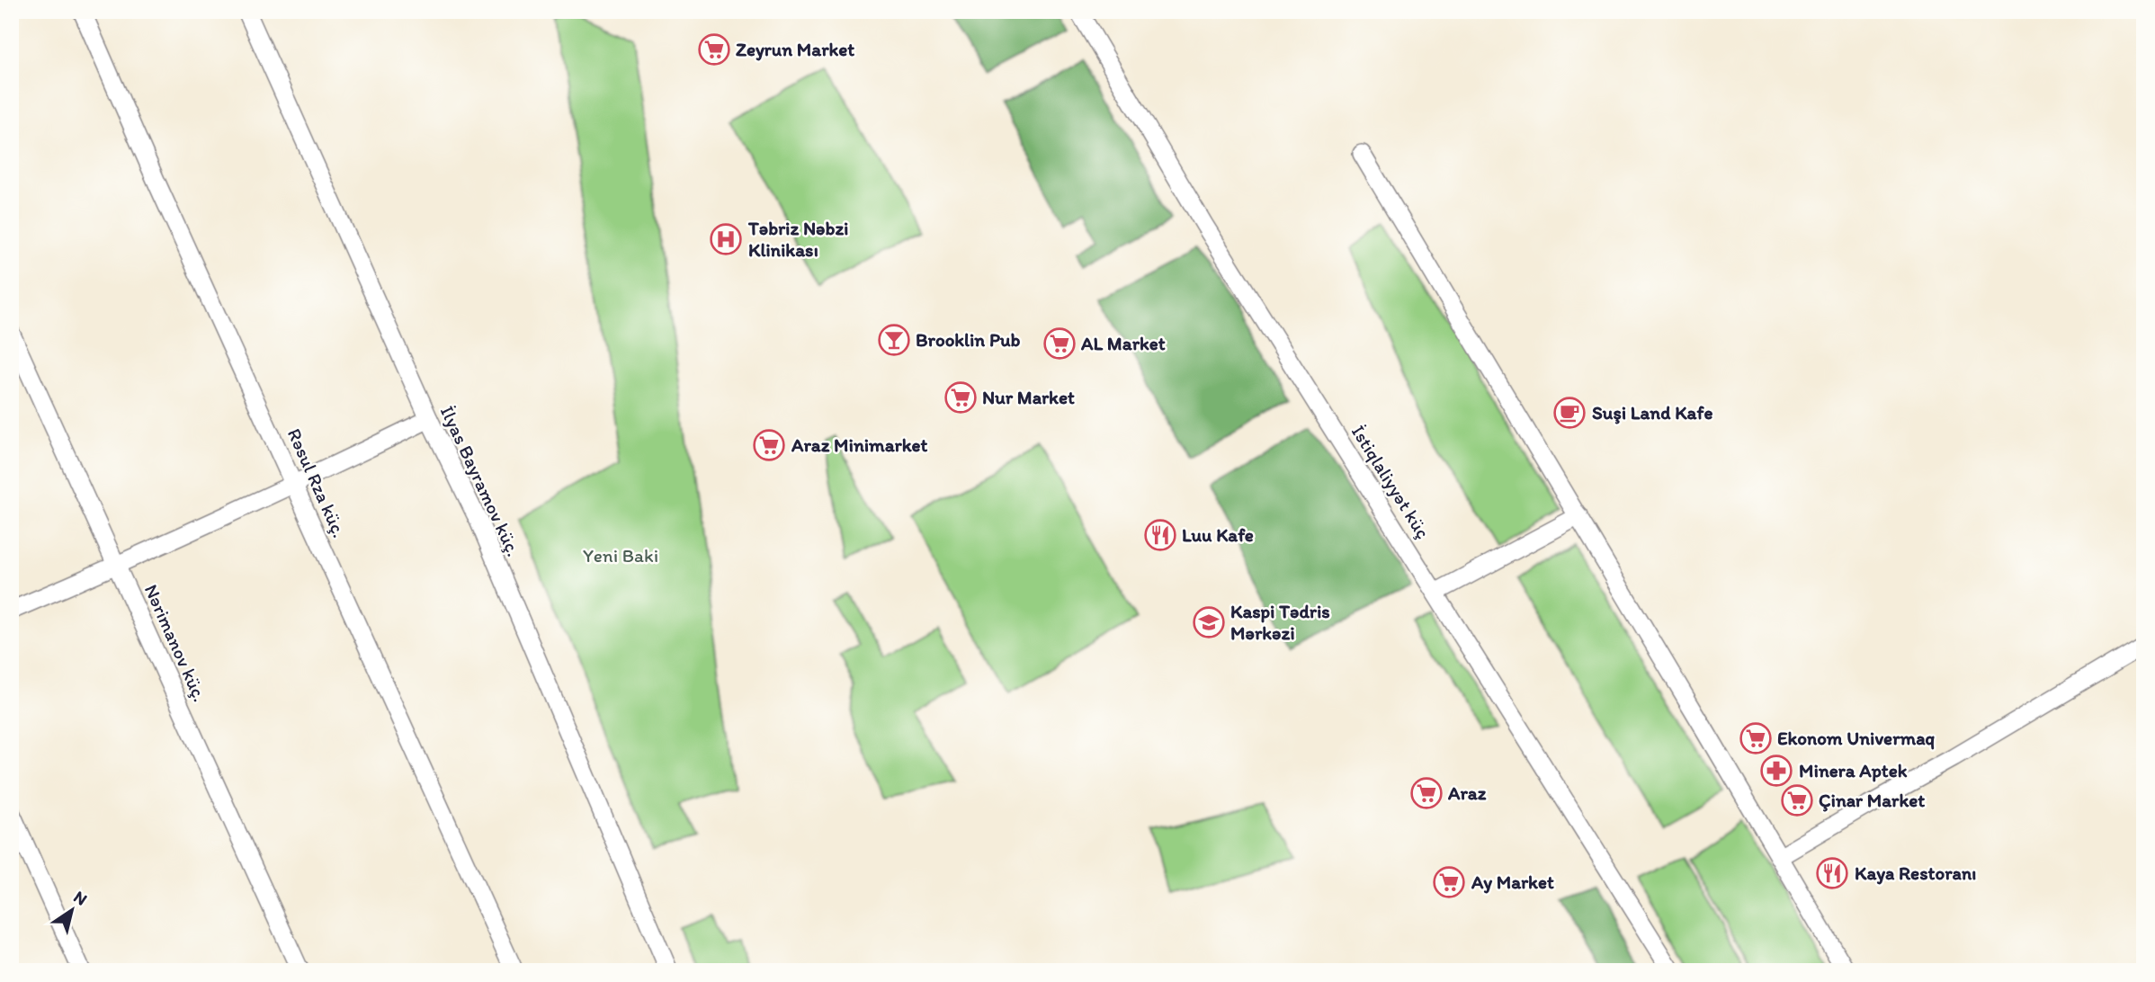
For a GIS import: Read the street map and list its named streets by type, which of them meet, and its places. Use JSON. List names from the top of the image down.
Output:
{
  "streets": {
    "street": [
      "İlyas Bayramov küç.",
      "İstiqlaliyyət küç",
      "Rəsul Rza küç.",
      "Nərimanov küç."
    ]
  },
  "parks": ["Yeni Baki"],
  "places": {
    "supermarket": [
      "Zeyrun Market",
      "AL Market",
      "Nur Market",
      "Araz Minimarket",
      "Ekonom Univermaq",
      "Araz",
      "Çinar Market",
      "Ay Market"
    ],
    "hospital": ["Təbriz Nəbzi Klinikası"],
    "bar": ["Brooklin Pub"],
    "cafe": ["Suşi Land Kafe"],
    "restaurant": ["Luu Kafe", "Kaya Restoranı"],
    "school or university": ["Kaspi Tədris Mərkəzi"],
    "pharmacy": ["Minera Aptek"]
  },
  "north": "top right"
}
